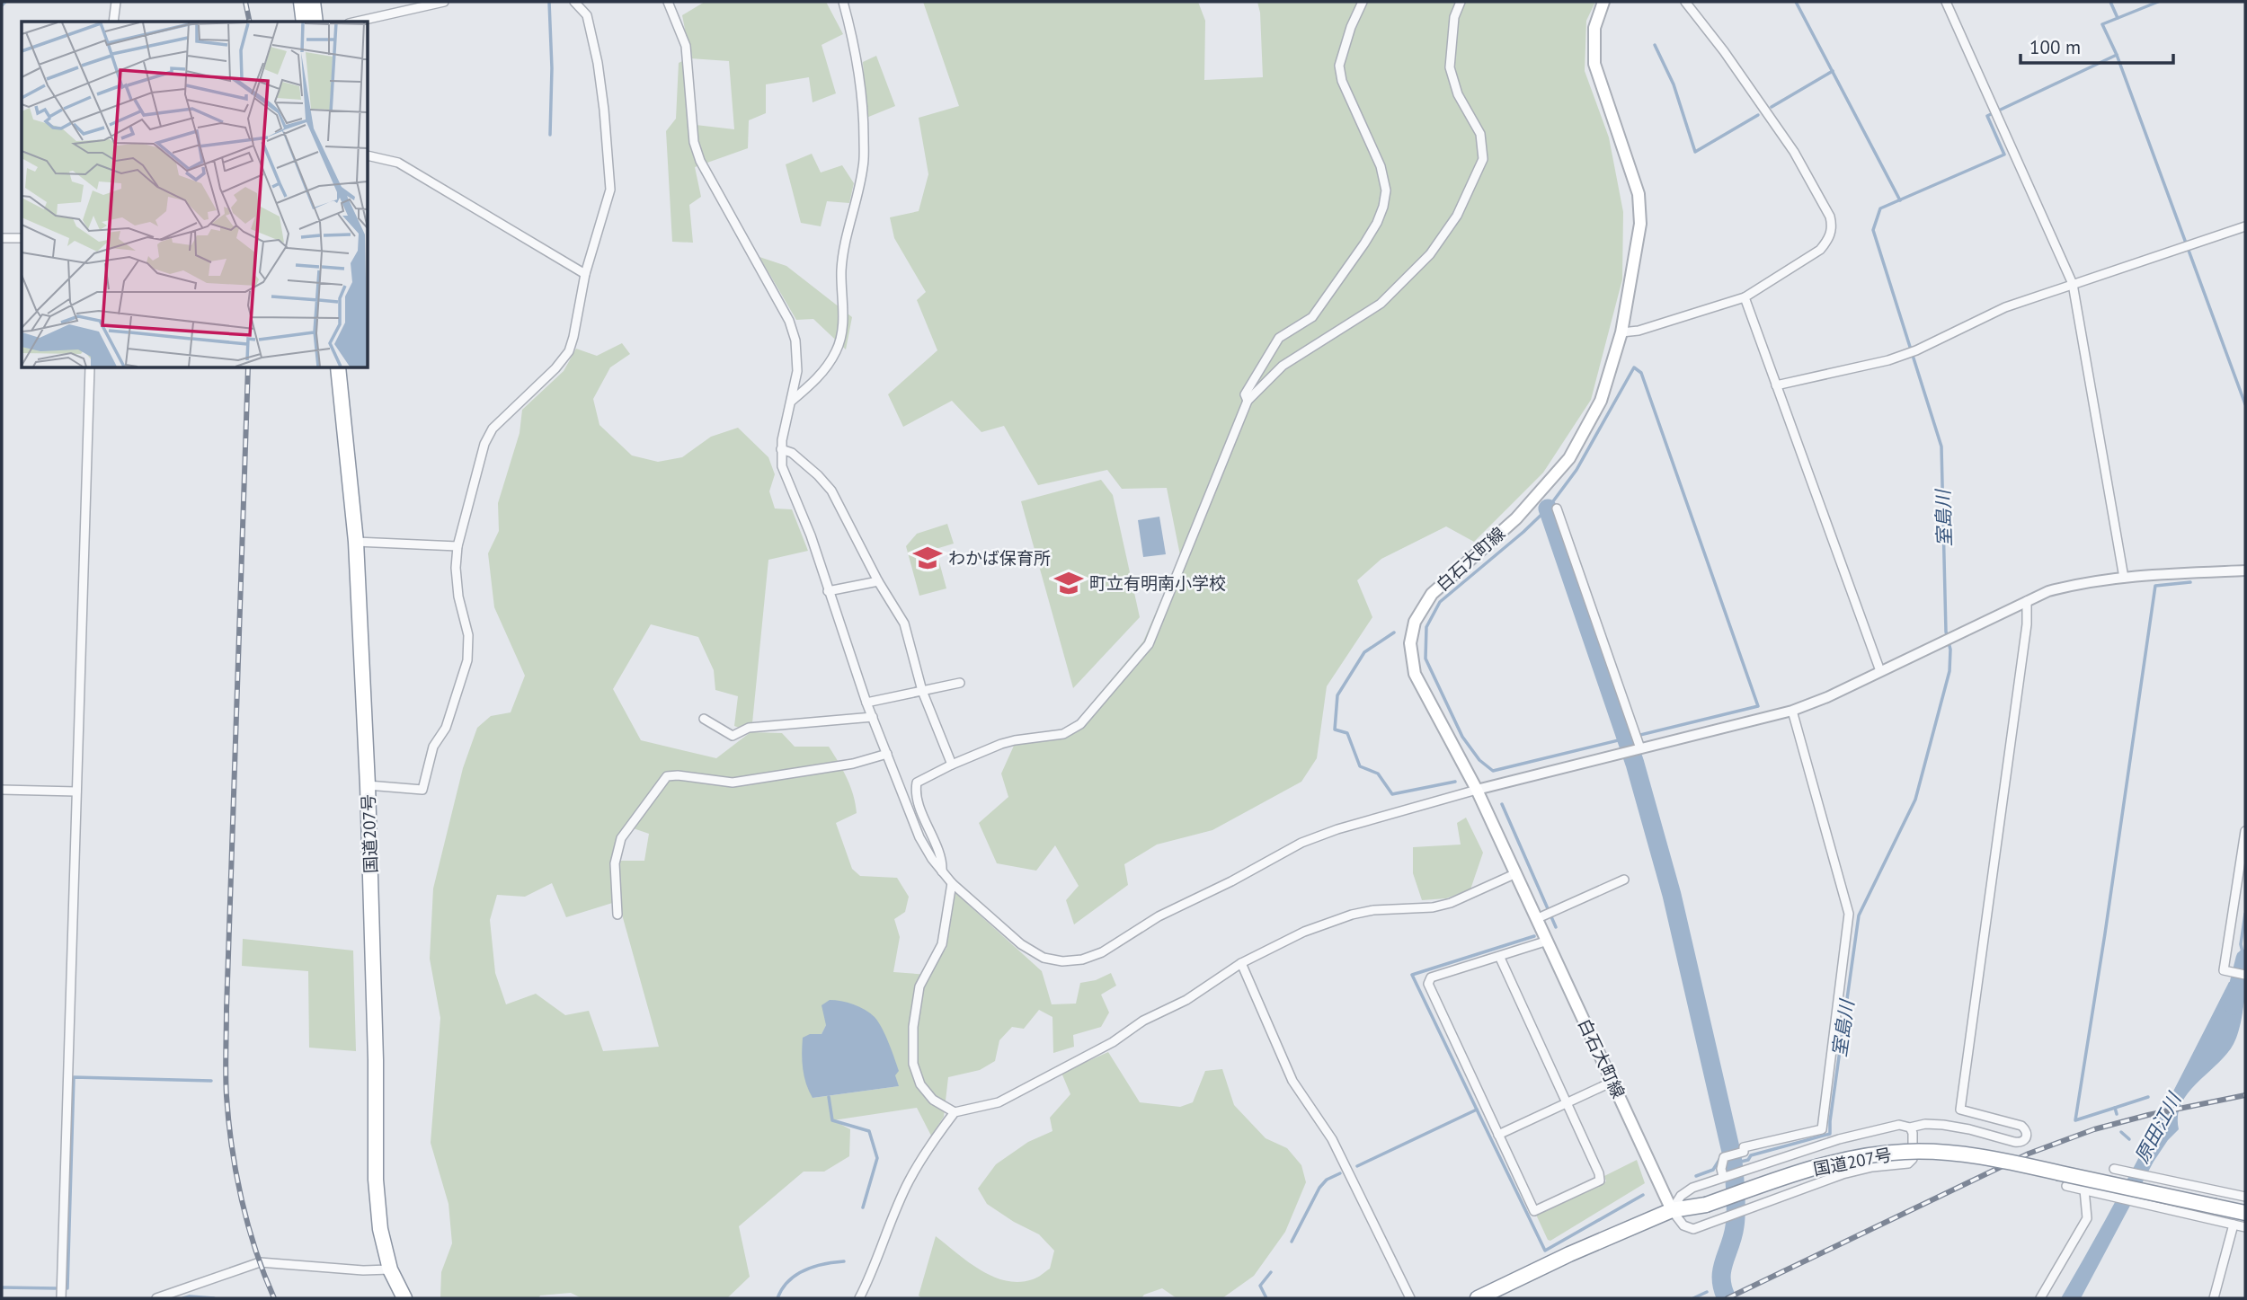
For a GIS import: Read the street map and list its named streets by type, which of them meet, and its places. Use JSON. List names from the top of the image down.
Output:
{
  "streets": {
    "highway": ["国道207号"],
    "main road": ["白石大町線"]
  },
  "crossings": [
    ["白石大町線", "国道207号"]
  ],
  "water": ["室島川", "原田江川"],
  "places": {
    "school or university": ["わかば保育所", "町立有明南小学校"]
  },
  "scale_bar": "100 m"
}
